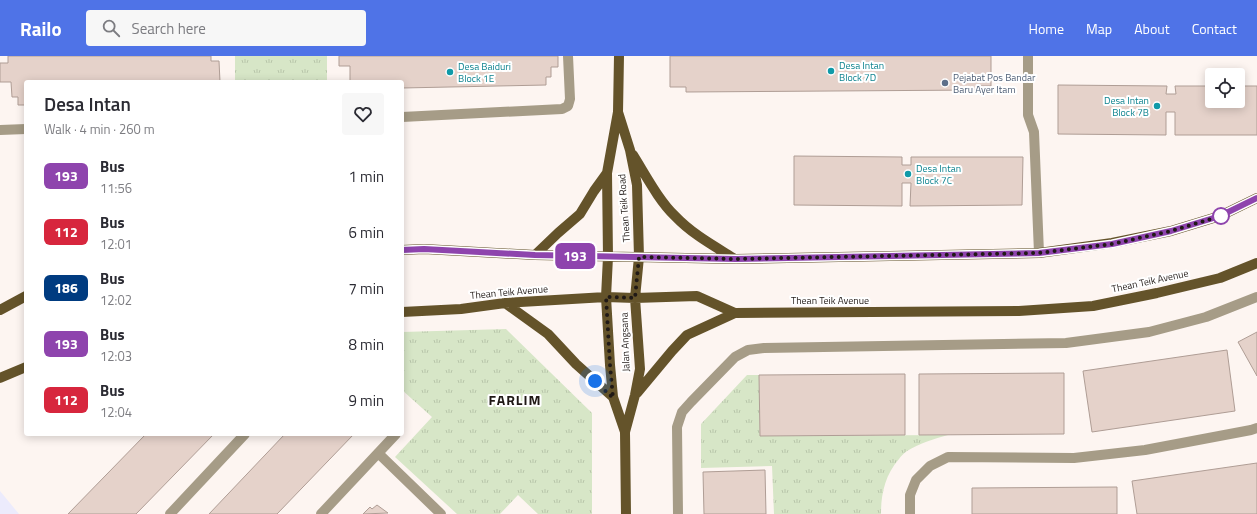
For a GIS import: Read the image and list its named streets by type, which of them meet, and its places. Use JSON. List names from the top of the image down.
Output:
{
  "streets": {
    "main road": ["Thean Teik Road", "Thean Teik Avenue", "Jalan Angsana"]
  },
  "crossings": [
    ["Thean Teik Road", "Thean Teik Avenue"],
    ["Thean Teik Road", "Jalan Angsana"],
    ["Thean Teik Avenue", "Jalan Angsana"]
  ],
  "districts": ["FARLIM"],
  "places": [
    "Desa Intan Block 7D",
    "Desa Baiduri Block 1E",
    "Pejabat Pos Bandar Baru Ayer Itam",
    "Desa Intan Block 7B",
    "Desa Intan Block 7C"
  ],
  "lines": ["bus line 193"],
  "page": {
    "header": "Railo",
    "search": "Search here",
    "nav": [
      "Home",
      "Map",
      "About",
      "Contact"
    ],
    "on_map": "193",
    "heading": ["Desa Intan", "Walk · 4 min · 260 m"],
    "list": [
      {
        "mark": "193",
        "name": "Bus",
        "note": "11:56",
        "value": "1 min"
      },
      {
        "mark": "112",
        "name": "Bus",
        "note": "12:01",
        "value": "6 min"
      },
      {
        "mark": "186",
        "name": "Bus",
        "note": "12:02",
        "value": "7 min"
      },
      {
        "mark": "193",
        "name": "Bus",
        "note": "12:03",
        "value": "8 min"
      },
      {
        "mark": "112",
        "name": "Bus",
        "note": "12:04",
        "value": "9 min"
      }
    ]
  }
}
